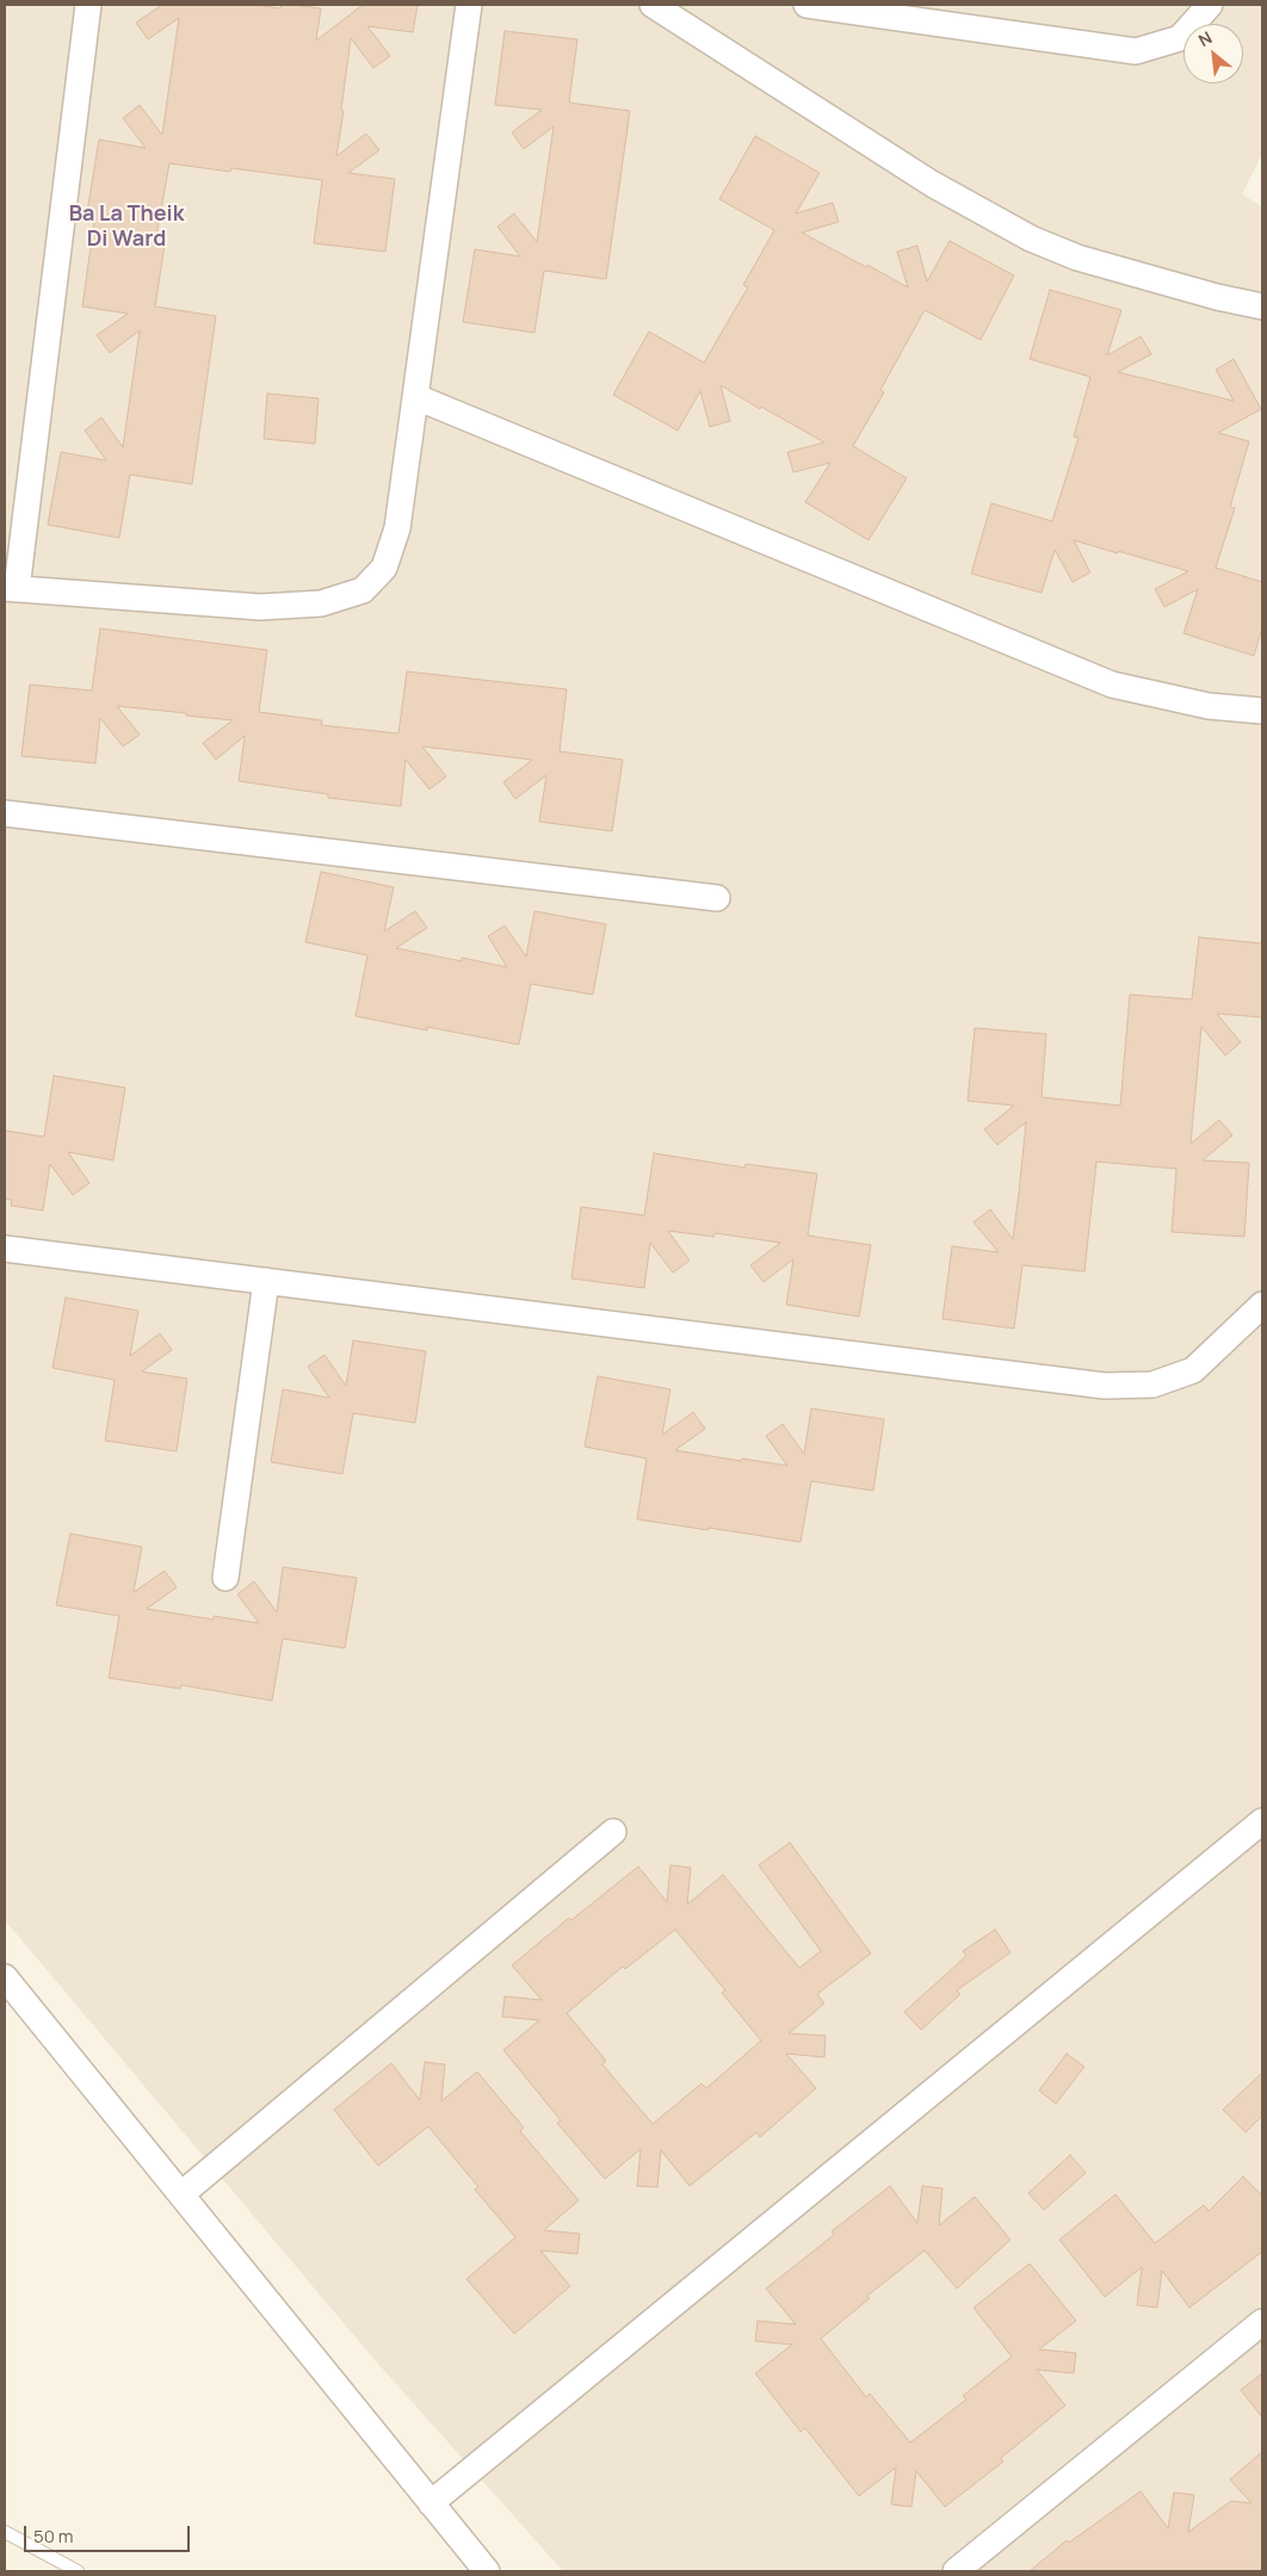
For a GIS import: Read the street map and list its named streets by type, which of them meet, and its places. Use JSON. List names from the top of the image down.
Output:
{
  "districts": ["Ba La Theik Di Ward"],
  "scale_bar": "50 m",
  "north": "top left"
}
